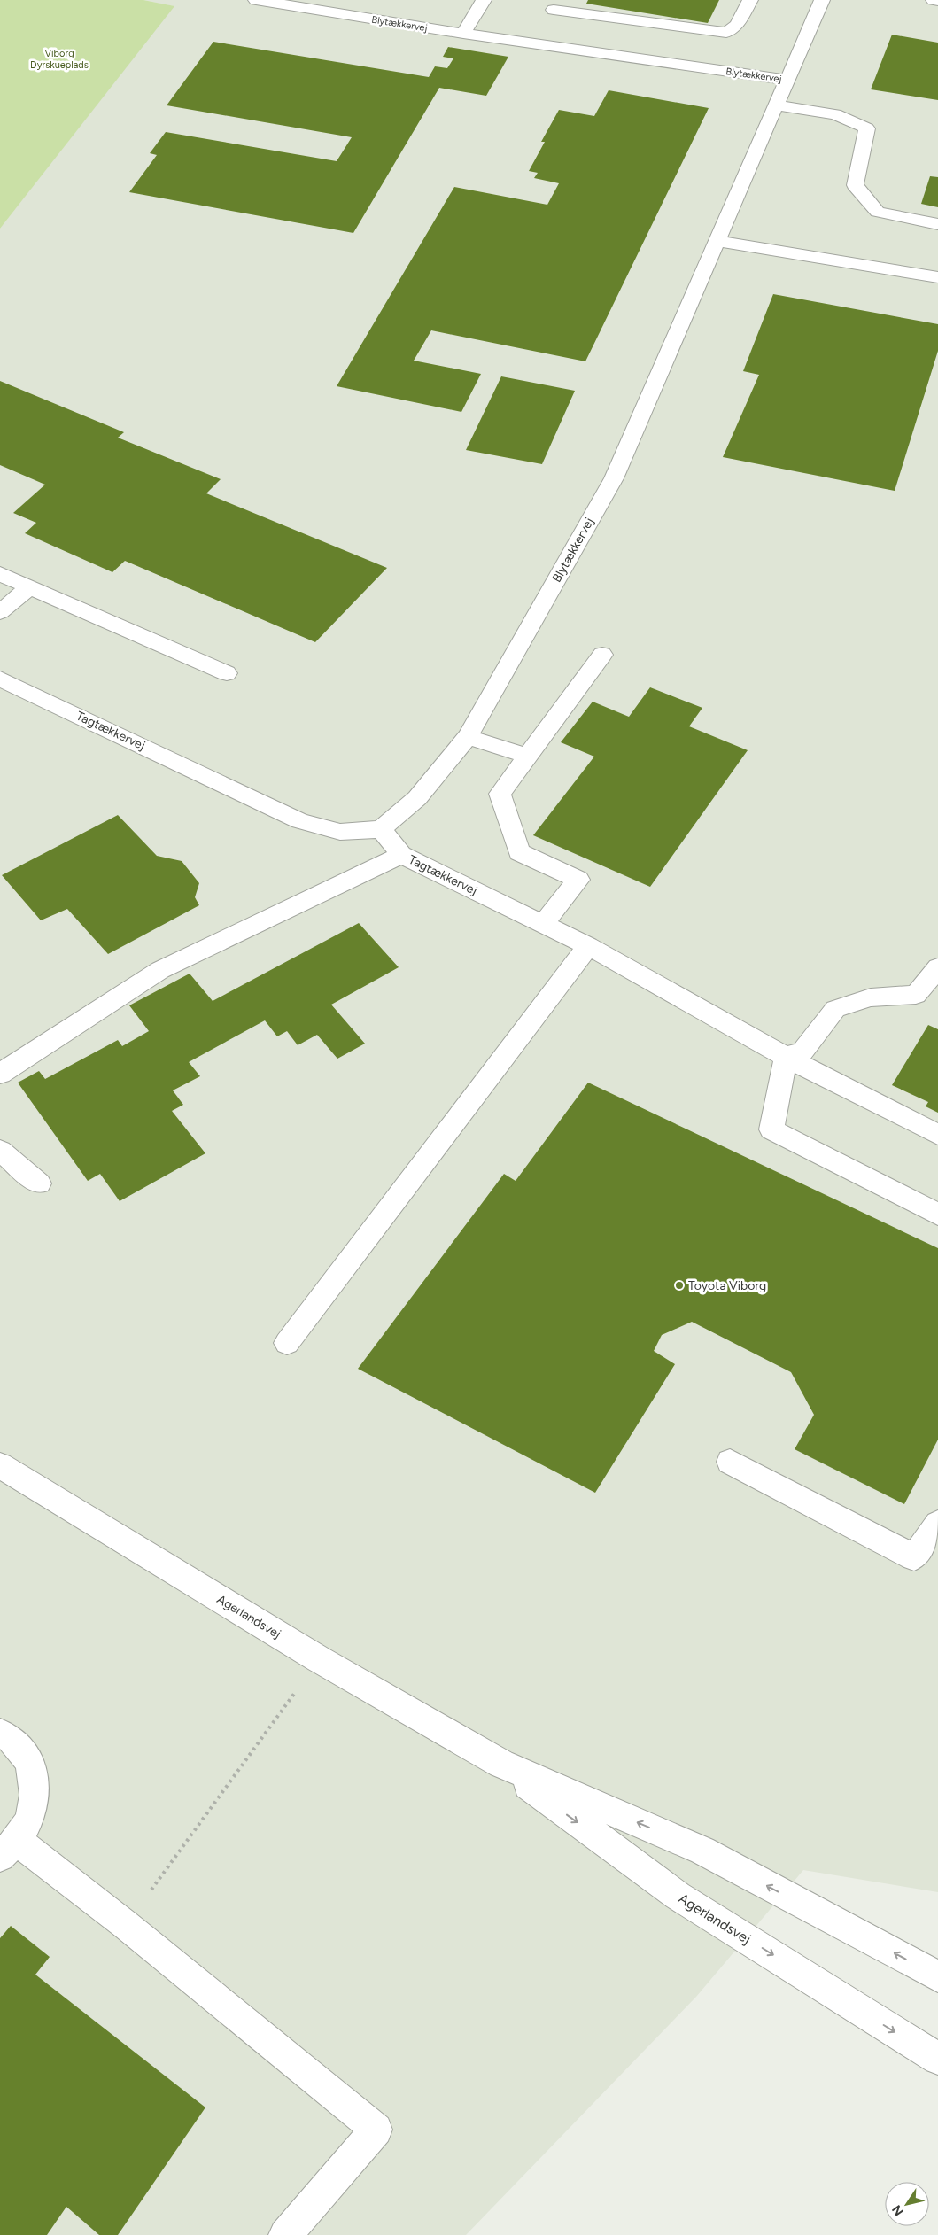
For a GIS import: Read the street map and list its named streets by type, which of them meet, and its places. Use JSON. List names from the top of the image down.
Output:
{
  "streets": {
    "street": ["Blytækkervej", "Tagtækkervej", "Agerlandsvej"]
  },
  "crossings": [
    ["Blytækkervej", "Tagtækkervej"]
  ],
  "parks": ["Viborg Dyrskueplads"],
  "places": ["Toyota Viborg"],
  "north": "bottom left"
}
